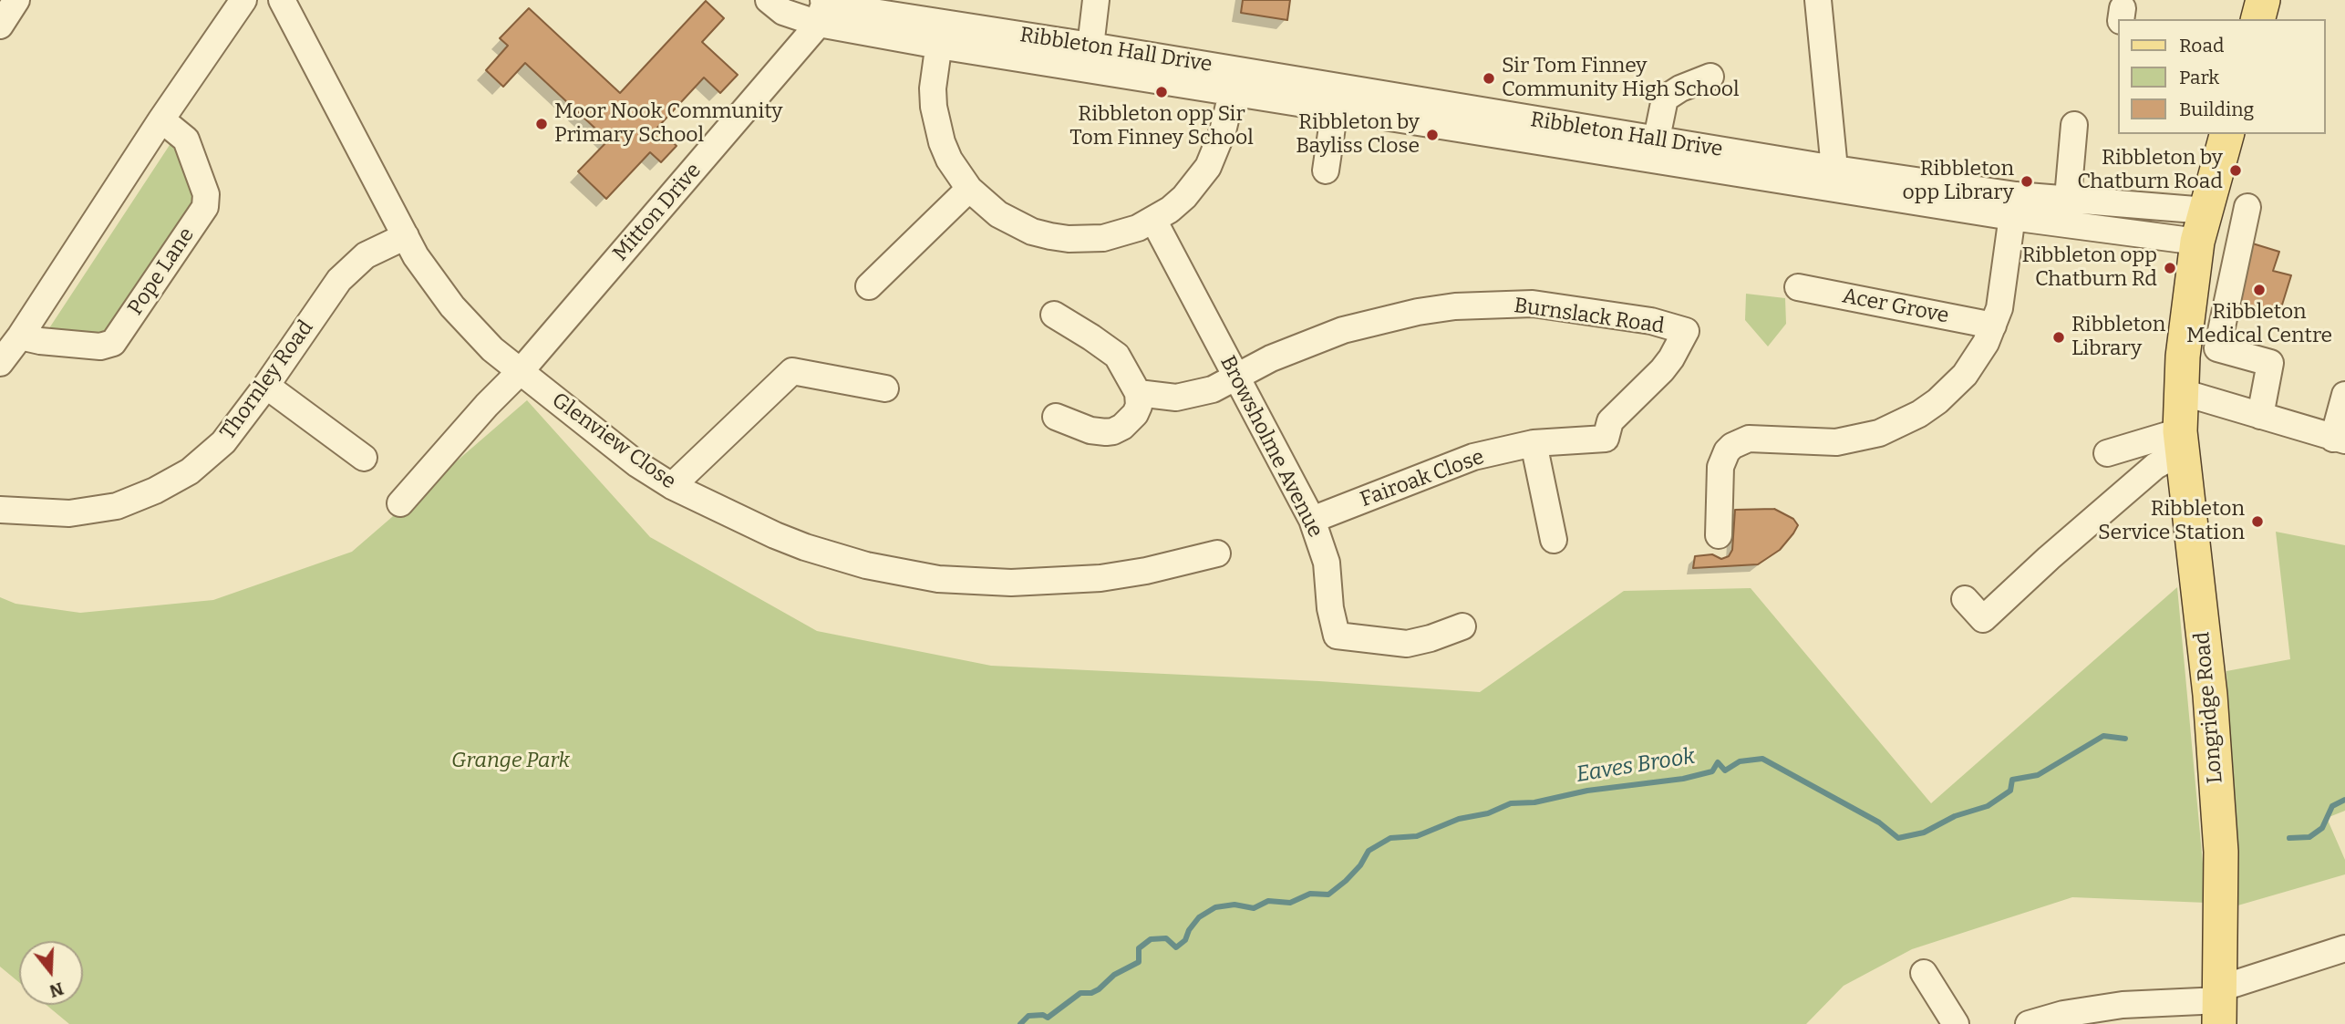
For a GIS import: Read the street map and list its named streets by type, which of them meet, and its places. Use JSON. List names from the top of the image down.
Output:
{
  "streets": {
    "main road": ["Longridge Road"],
    "street": [
      "Ribbleton Hall Drive",
      "Mitton Drive",
      "Pope Lane",
      "Acer Grove",
      "Burnslack Road",
      "Thornley Road",
      "Glenview Close",
      "Browsholme Avenue",
      "Fairoak Close"
    ]
  },
  "crossings": [
    ["Ribbleton Hall Drive", "Mitton Drive"],
    ["Ribbleton Hall Drive", "Longridge Road"],
    ["Mitton Drive", "Glenview Close"],
    ["Burnslack Road", "Browsholme Avenue"],
    ["Burnslack Road", "Fairoak Close"],
    ["Thornley Road", "Glenview Close"],
    ["Browsholme Avenue", "Fairoak Close"]
  ],
  "water": ["Eaves Brook"],
  "parks": ["Grange Park"],
  "places": [
    "Sir Tom Finney Community High School",
    "Ribbleton opp Sir Tom Finney School",
    "Moor Nook Community Primary School",
    "Ribbleton by Bayliss Close",
    "Ribbleton by Chatburn Road",
    "Ribbleton opp Library",
    "Ribbleton opp Chatburn Rd",
    "Ribbleton Medical Centre",
    "Ribbleton Library",
    "Ribbleton Service Station"
  ],
  "legend": ["Road", "Park", "Building"],
  "north": "bottom"
}
